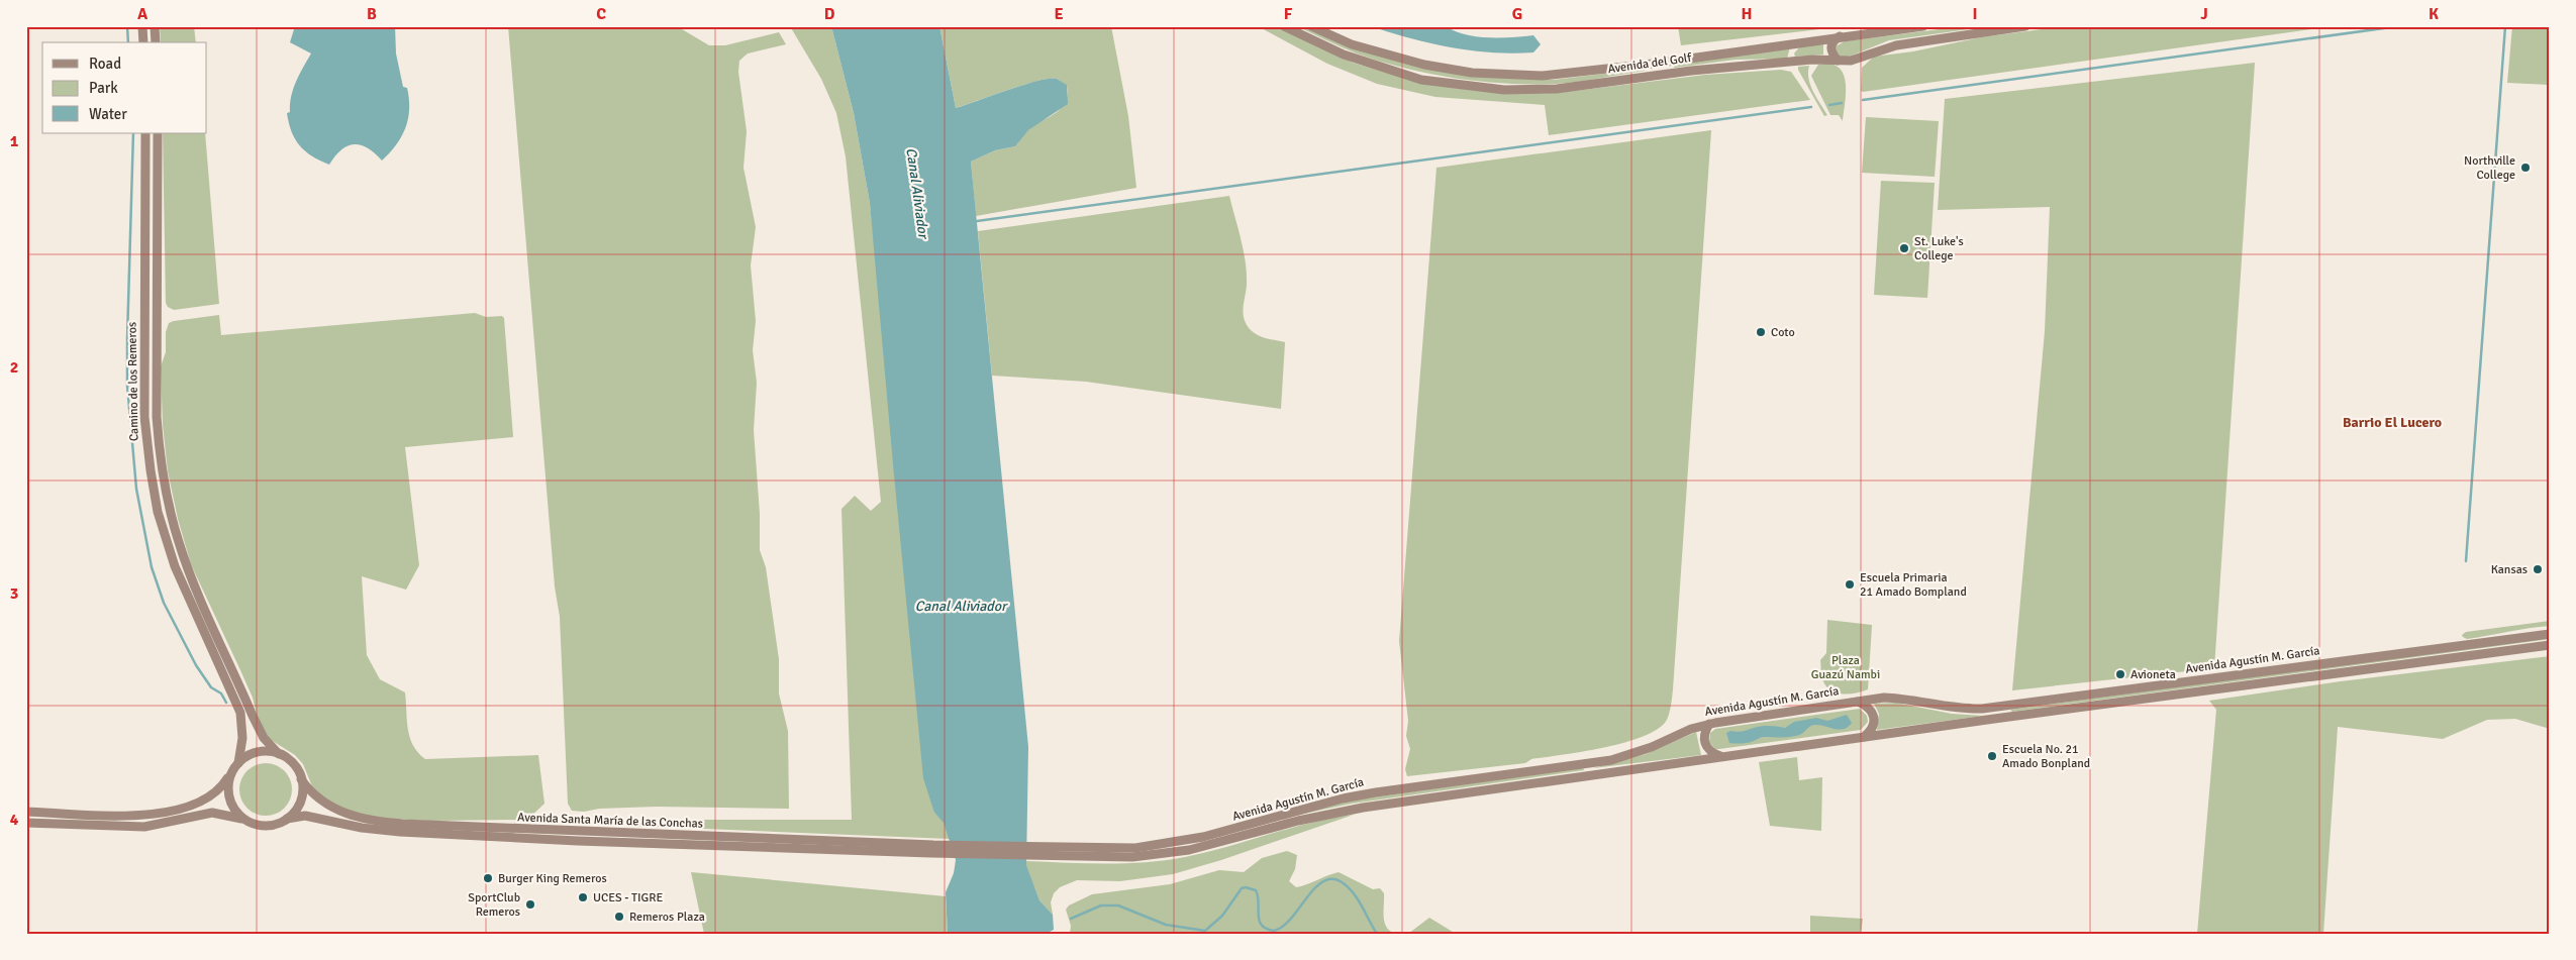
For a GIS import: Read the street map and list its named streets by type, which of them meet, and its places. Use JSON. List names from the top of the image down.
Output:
{
  "streets": {
    "main road": [
      "Avenida del Golf",
      "Camino de los Remeros",
      "Avenida Agustín M. García",
      "Avenida Santa María de las Conchas"
    ]
  },
  "crossings": [
    ["Camino de los Remeros", "Avenida Santa María de las Conchas"]
  ],
  "districts": ["Barrio El Lucero"],
  "water": ["Canal Aliviador"],
  "parks": ["Plaza Guazú Nambi"],
  "places": [
    "Northville College",
    "St. Luke's College",
    "Coto",
    "Kansas",
    "Escuela Primaria 21 Amado Bompland",
    "Avioneta",
    "Escuela No. 21 Amado Bonpland",
    "Burger King Remeros",
    "UCES - TIGRE",
    "SportClub Remeros",
    "Remeros Plaza"
  ],
  "legend": ["Road", "Park", "Water"],
  "grid": {
    "columns": [
      "A",
      "B",
      "C",
      "D",
      "E",
      "F",
      "G",
      "H",
      "I",
      "J",
      "K"
    ],
    "rows": [
      "1",
      "2",
      "3",
      "4"
    ]
  }
}
